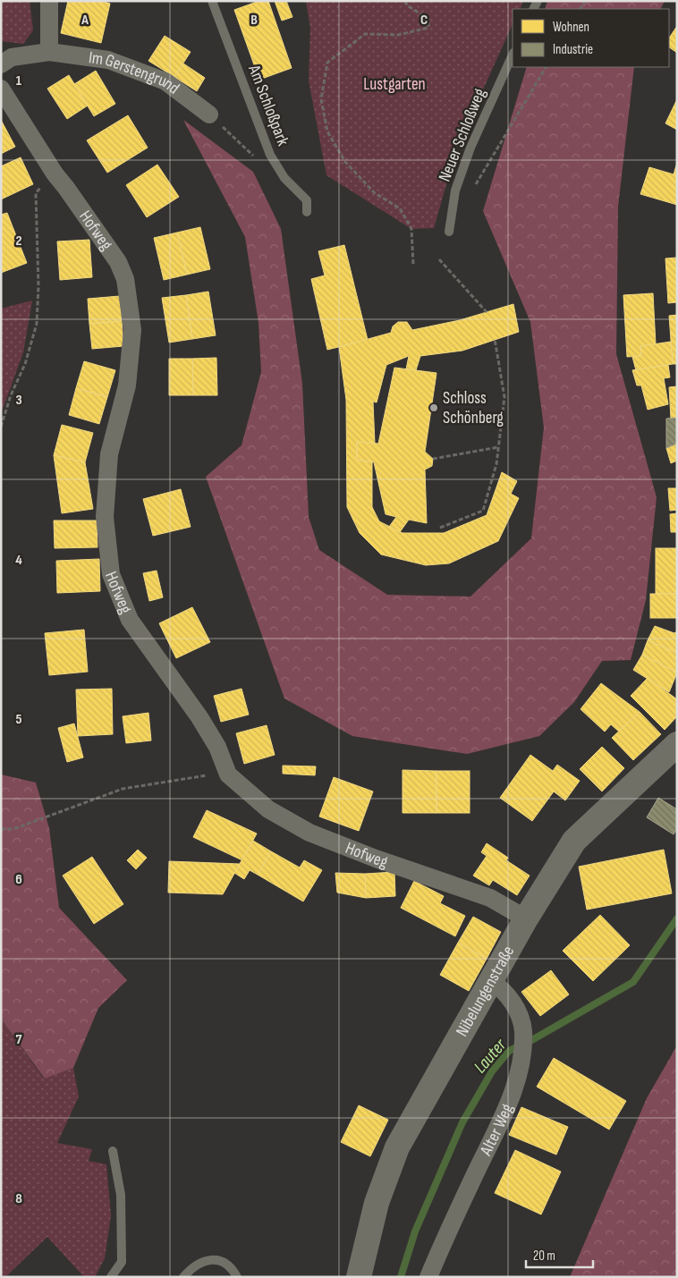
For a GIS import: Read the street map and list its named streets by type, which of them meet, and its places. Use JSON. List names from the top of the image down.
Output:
{
  "streets": {
    "main road": ["Nibelungenstraße"],
    "street": ["Im Gerstengrund", "Hofweg", "Alter Weg"],
    "lane": ["Am Schloßpark", "Neuer Schloßweg"]
  },
  "crossings": [
    ["Hofweg", "Nibelungenstraße"],
    ["Nibelungenstraße", "Alter Weg"]
  ],
  "water": ["Lauter"],
  "parks": ["Lustgarten"],
  "places": ["Schloss Schönberg"],
  "legend": ["Wohnen", "Industrie"],
  "scale_bar": "20 m",
  "grid": {
    "columns": ["A", "B", "C"],
    "rows": [
      "1",
      "2",
      "3",
      "4",
      "5",
      "6",
      "7",
      "8"
    ]
  }
}
